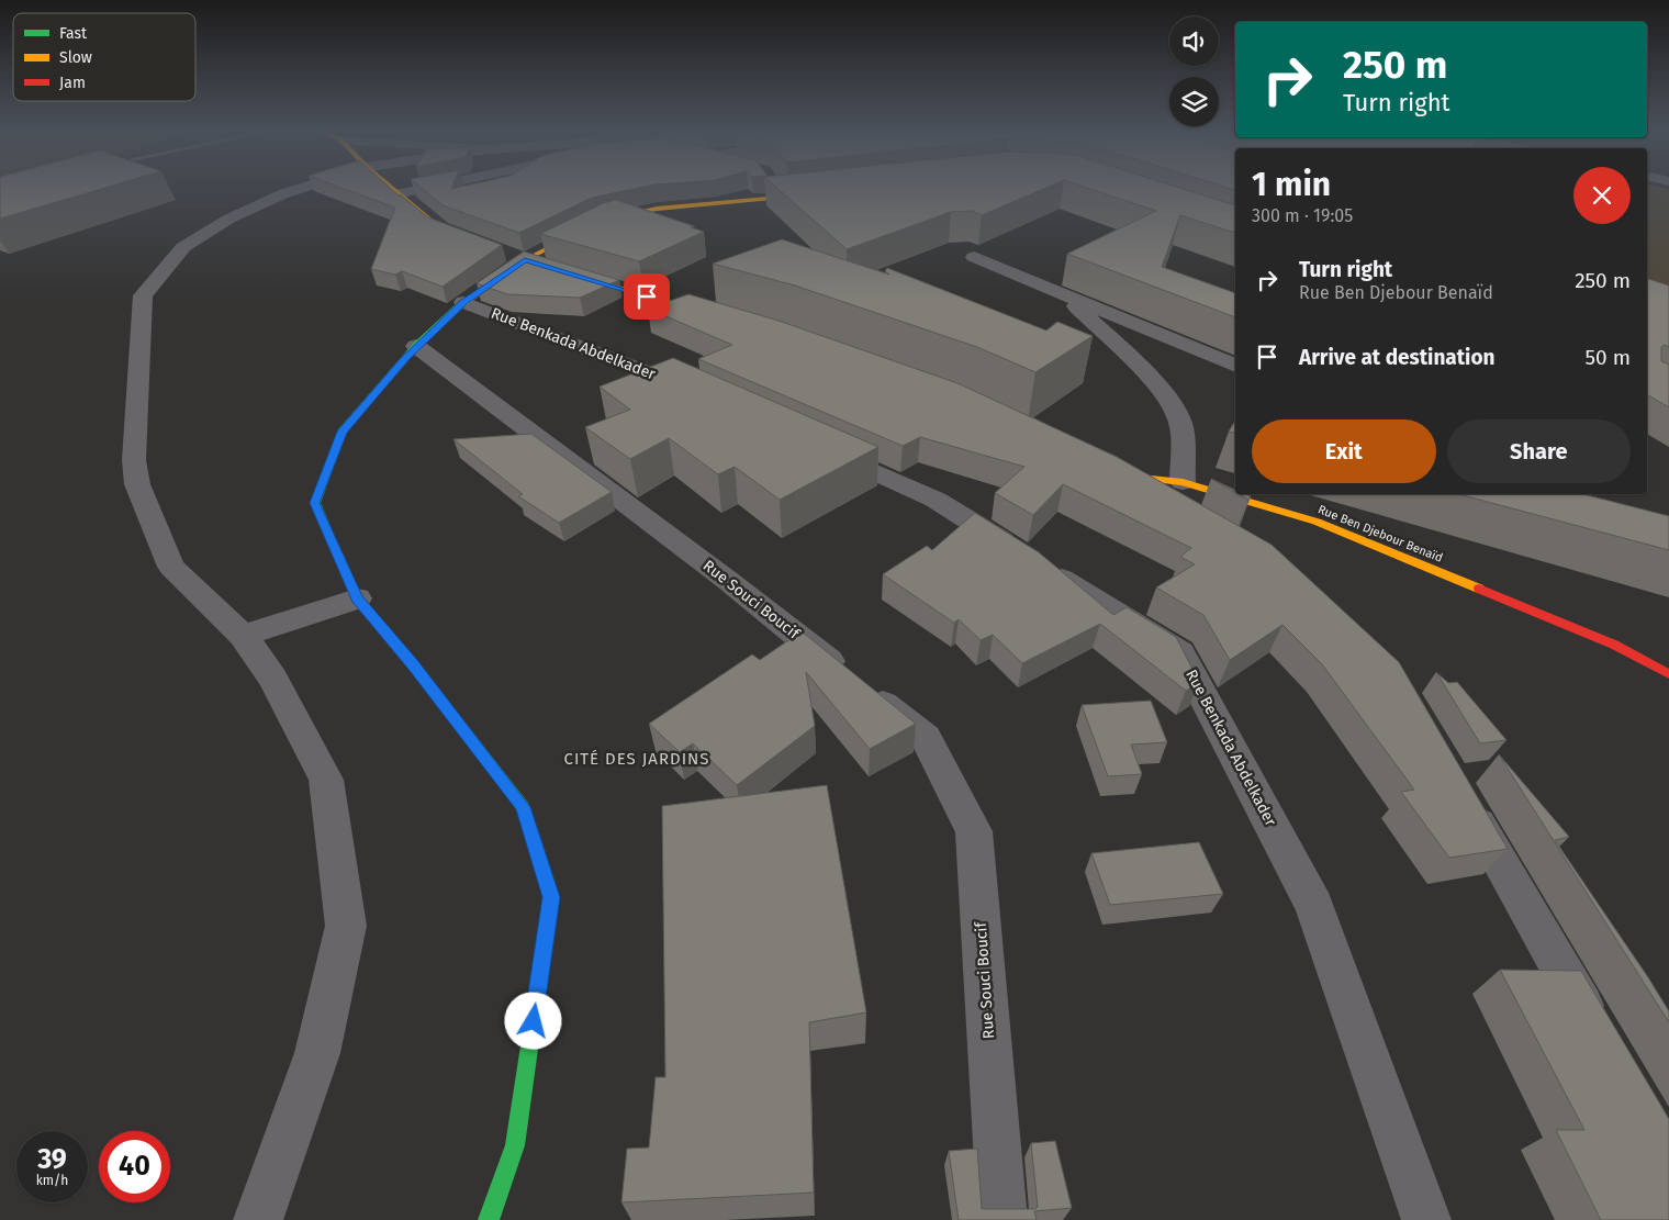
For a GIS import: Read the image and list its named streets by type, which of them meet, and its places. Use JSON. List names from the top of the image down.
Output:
{
  "streets": {
    "street": ["Rue Benkada Abdelkader", "Rue Ben Djebour Benaïd", "Rue Souci Boucif"]
  },
  "districts": ["CITÉ DES JARDINS"],
  "legend": ["Fast", "Slow", "Jam"],
  "page": {
    "turn": ["250 m", "Turn right"],
    "heading": ["1 min", "300 m · 19:05"],
    "list": [
      {
        "name": "Turn right",
        "note": "Rue Ben Djebour Benaïd",
        "value": "250 m"
      },
      {
        "name": "Arrive at destination",
        "value": "50 m"
      }
    ],
    "buttons": ["Exit", "Share"],
    "speed": "39 km/h",
    "limit": "40"
  }
}
